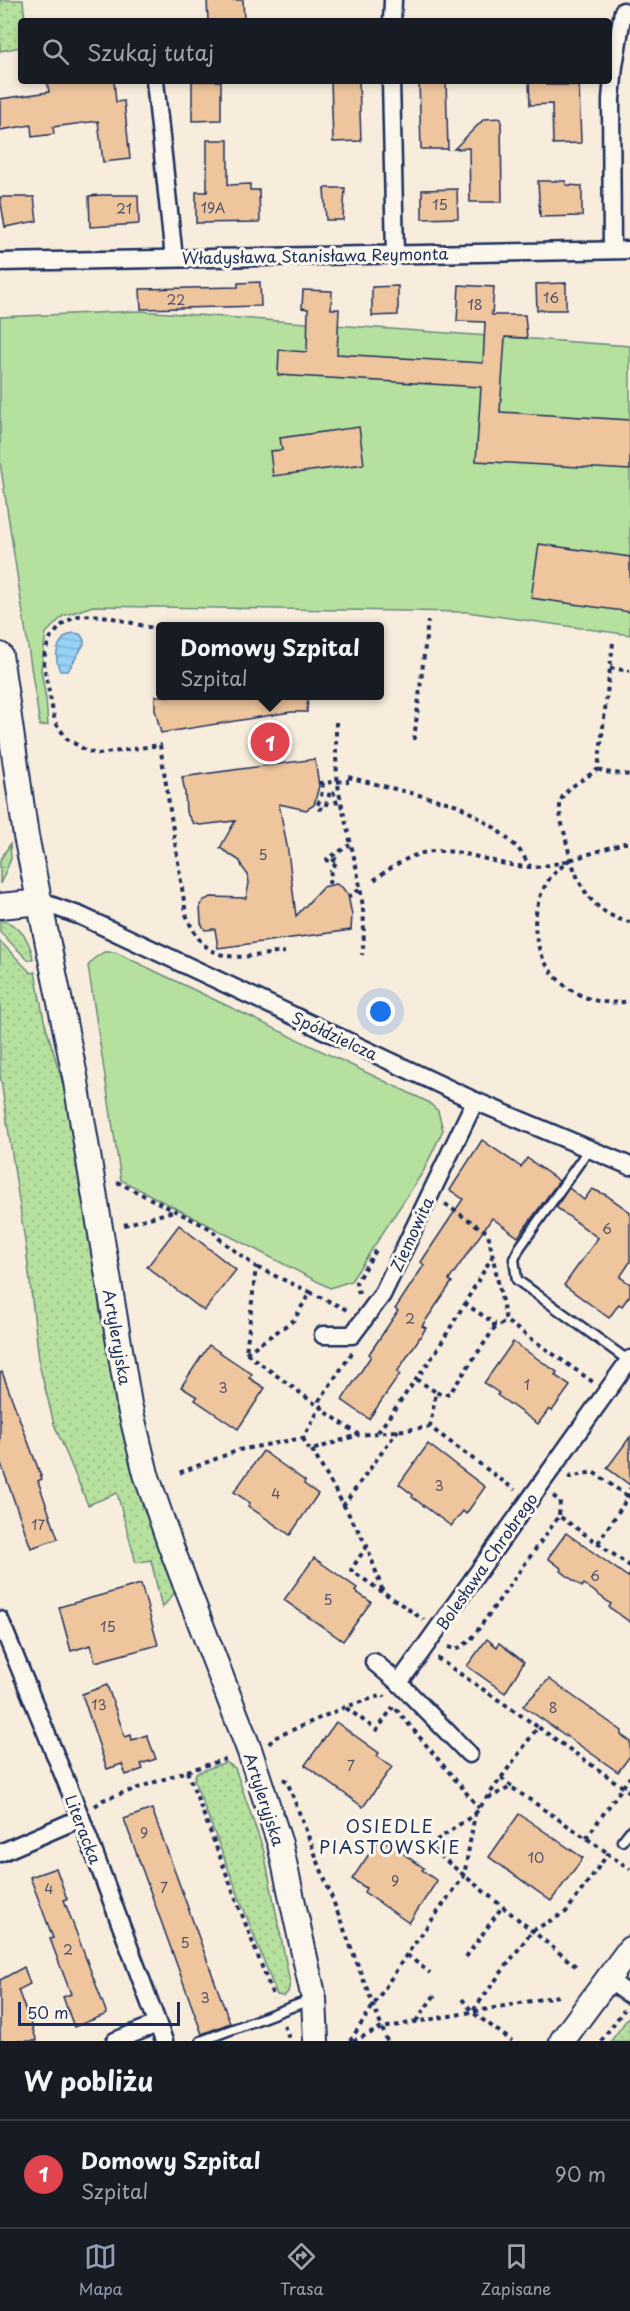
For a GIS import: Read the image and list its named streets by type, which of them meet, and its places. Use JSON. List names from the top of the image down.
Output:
{
  "streets": {
    "street": [
      "Władysława Stanisława Reymonta",
      "Spółdzielcza",
      "Ziemowita",
      "Artyleryjska",
      "Bolesława Chrobrego",
      "Literacka"
    ]
  },
  "crossings": [
    ["Spółdzielcza", "Ziemowita"],
    ["Spółdzielcza", "Artyleryjska"]
  ],
  "districts": ["OSIEDLE PIASTOWSKIE"],
  "house_numbers": [
    "15",
    "19A",
    "21",
    "16",
    "22",
    "18",
    "5",
    "6",
    "2",
    "1",
    "3",
    "3",
    "4",
    "17",
    "6",
    "5",
    "15",
    "13",
    "8",
    "7",
    "9",
    "10",
    "9",
    "7",
    "4",
    "5",
    "2",
    "3"
  ],
  "scale_bar": "50 m",
  "page": {
    "search": "Szukaj tutaj",
    "popup": ["Domowy Szpital", "Szpital"],
    "pins": "1",
    "scale": "50 m",
    "heading": "W pobliżu",
    "list": [
      {
        "mark": "1",
        "name": "Domowy Szpital",
        "note": "Szpital",
        "value": "90 m"
      }
    ],
    "nav": ["Mapa", "Trasa", "Zapisane"]
  }
}
